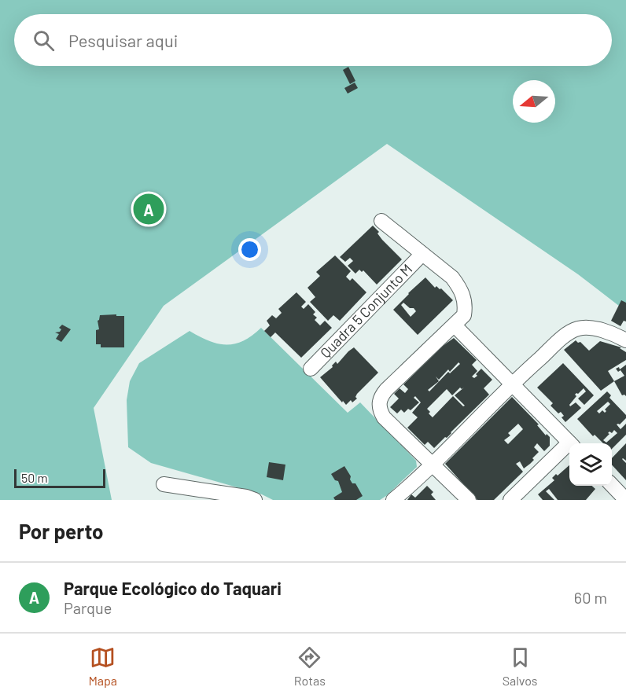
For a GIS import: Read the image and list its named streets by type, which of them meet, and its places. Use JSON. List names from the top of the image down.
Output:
{
  "streets": {
    "street": ["Quadra 5 Conjunto M"]
  },
  "scale_bar": "50 m",
  "north": "left",
  "page": {
    "search": "Pesquisar aqui",
    "pins": "A",
    "scale": "50 m",
    "heading": "Por perto",
    "list": [
      {
        "mark": "A",
        "name": "Parque Ecológico do Taquari",
        "note": "Parque",
        "value": "60 m"
      }
    ],
    "nav": ["Mapa", "Rotas", "Salvos"]
  }
}
